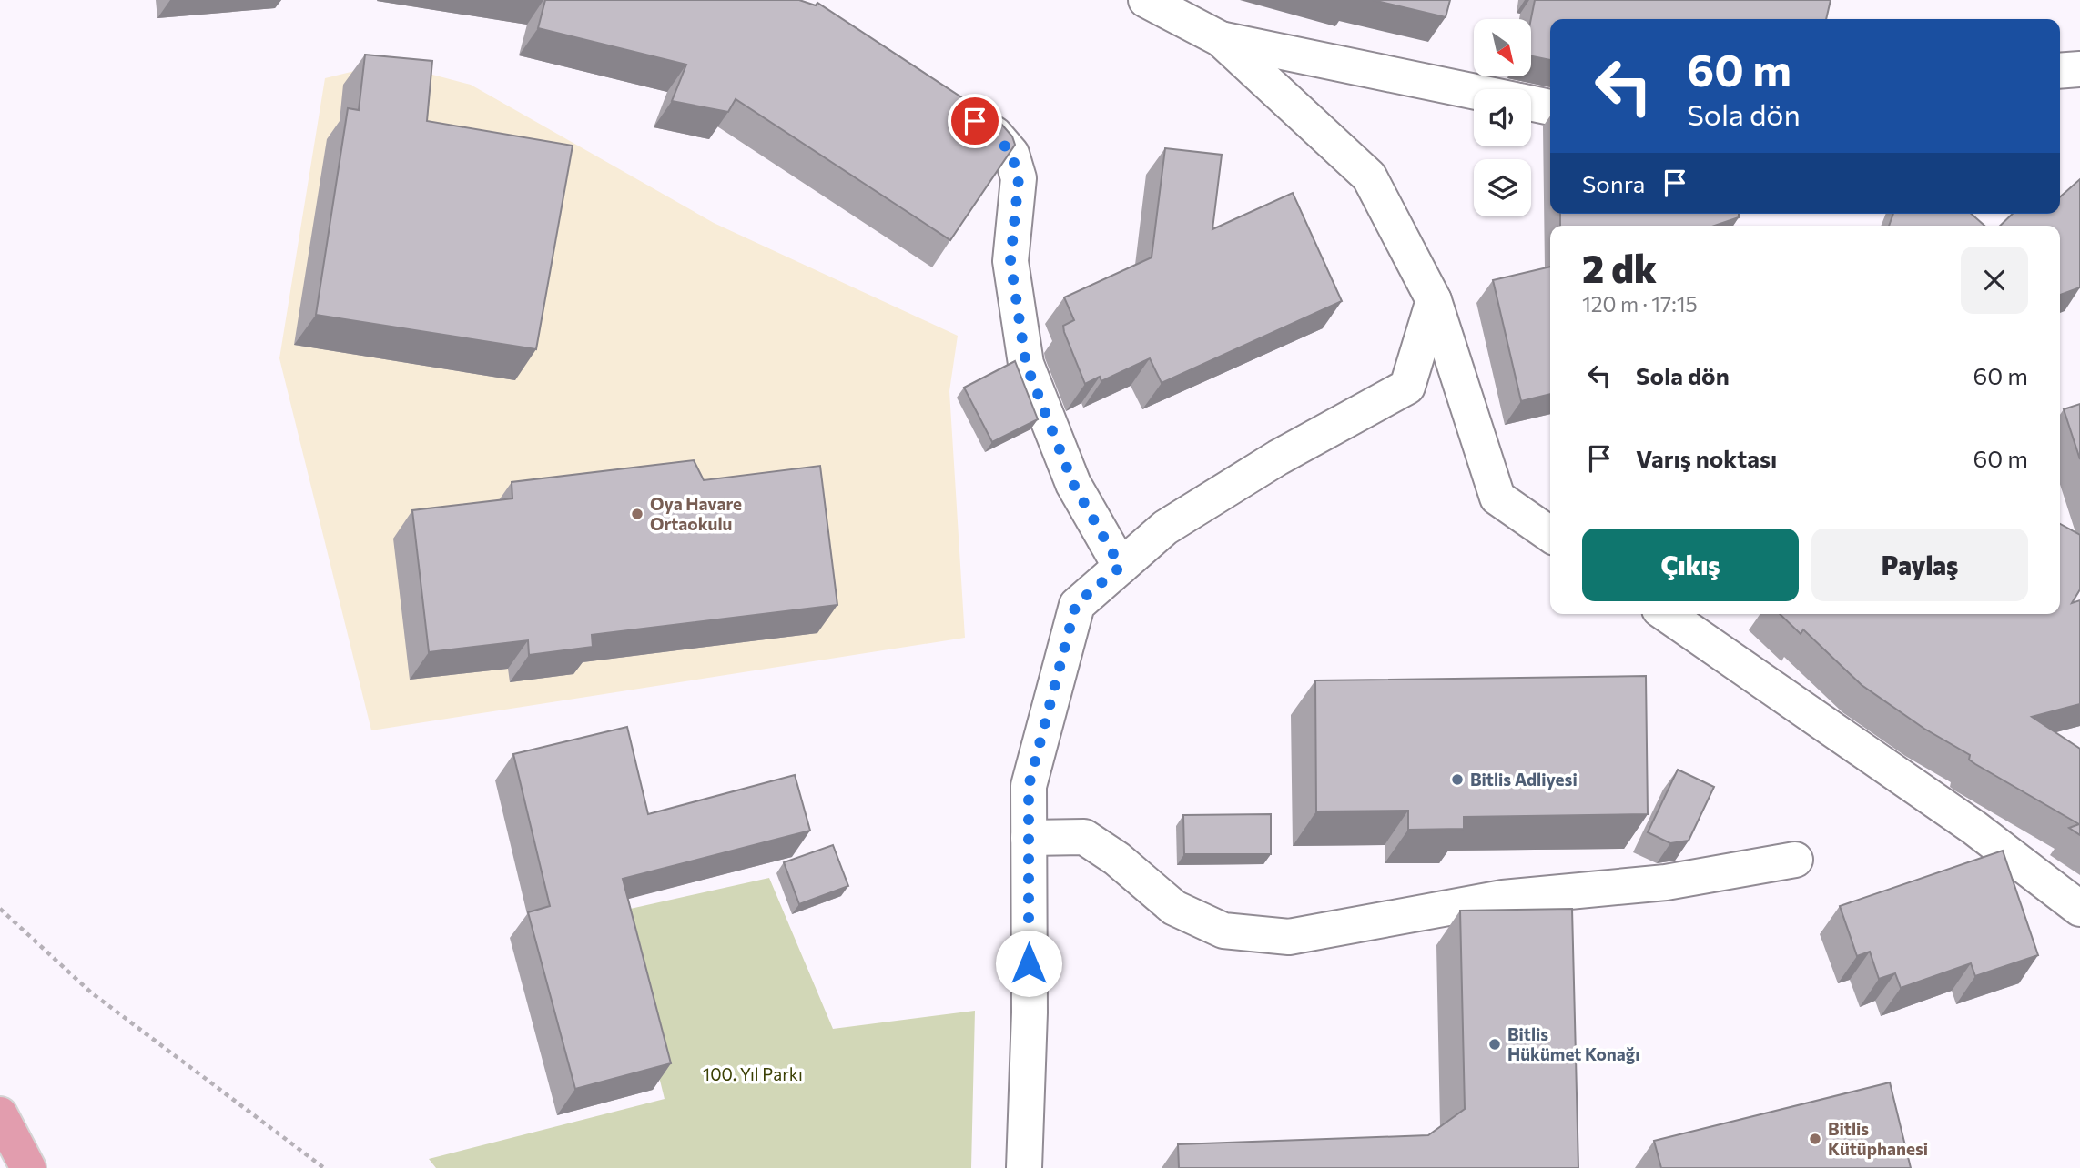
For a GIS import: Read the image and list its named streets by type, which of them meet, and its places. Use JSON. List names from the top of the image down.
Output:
{
  "parks": ["100. Yıl Parkı"],
  "places": [
    "Oya Havare Ortaokulu",
    "Bitlis Adliyesi",
    "Bitlis Hükümet Konağı",
    "Bitlis Kütüphanesi"
  ],
  "north": "bottom right",
  "page": {
    "turn": ["60 m", "Sola dön"],
    "then": "Sonra",
    "heading": ["2 dk", "120 m · 17:15"],
    "list": [
      {
        "name": "Sola dön",
        "value": "60 m"
      },
      {
        "name": "Varış noktası",
        "value": "60 m"
      }
    ],
    "buttons": ["Çıkış", "Paylaş"]
  }
}
